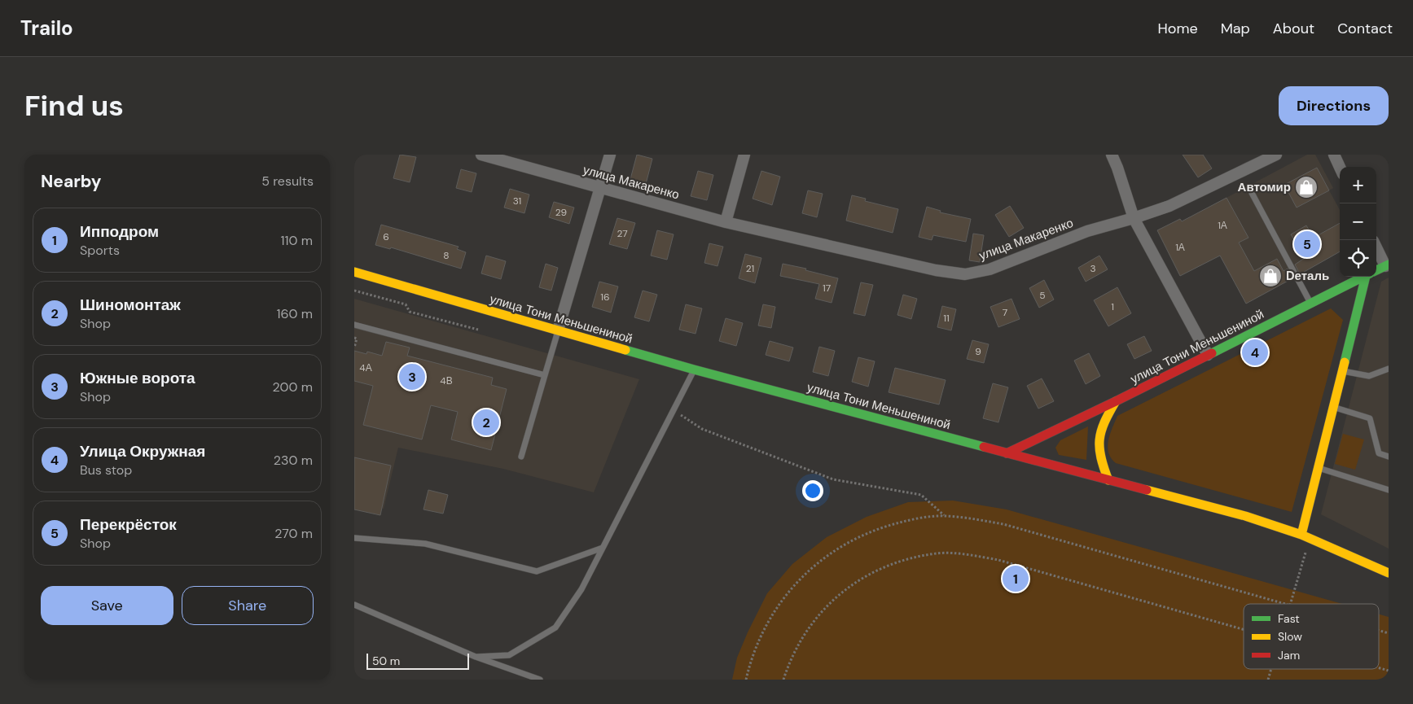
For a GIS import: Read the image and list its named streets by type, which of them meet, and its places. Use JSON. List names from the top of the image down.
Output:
{
  "streets": {
    "main road": ["улица Тони Меньшениной"],
    "street": ["улица Макаренко"]
  },
  "places": {
    "shop": ["Автомир", "Dеталь"]
  },
  "house_numbers": [
    "31",
    "29",
    "1А",
    "27",
    "6",
    "1А",
    "8",
    "21",
    "3",
    "17",
    "5",
    "16",
    "1",
    "7",
    "11",
    "9",
    "4А",
    "4В"
  ],
  "legend": ["Fast", "Slow", "Jam"],
  "scale_bar": "50 m",
  "page": {
    "header": "Trailo",
    "nav": [
      "Home",
      "Map",
      "About",
      "Contact"
    ],
    "buttons": [
      "Directions",
      ["Save", "Share"]
    ],
    "title": "Find us",
    "heading": ["Nearby", "5 results"],
    "map_buttons": ["+", "−"],
    "list": [
      {
        "mark": "1",
        "name": "Ипподром",
        "note": "Sports",
        "value": "110 m"
      },
      {
        "mark": "2",
        "name": "Шиномонтаж",
        "note": "Shop",
        "value": "160 m"
      },
      {
        "mark": "3",
        "name": "Южные ворота",
        "note": "Shop",
        "value": "200 m"
      },
      {
        "mark": "4",
        "name": "Улица Окружная",
        "note": "Bus stop",
        "value": "230 m"
      },
      {
        "mark": "5",
        "name": "Перекрёсток",
        "note": "Shop",
        "value": "270 m"
      }
    ],
    "pins": [
      "5",
      "4",
      "3",
      "2",
      "1"
    ],
    "scale": "50 m"
  }
}
